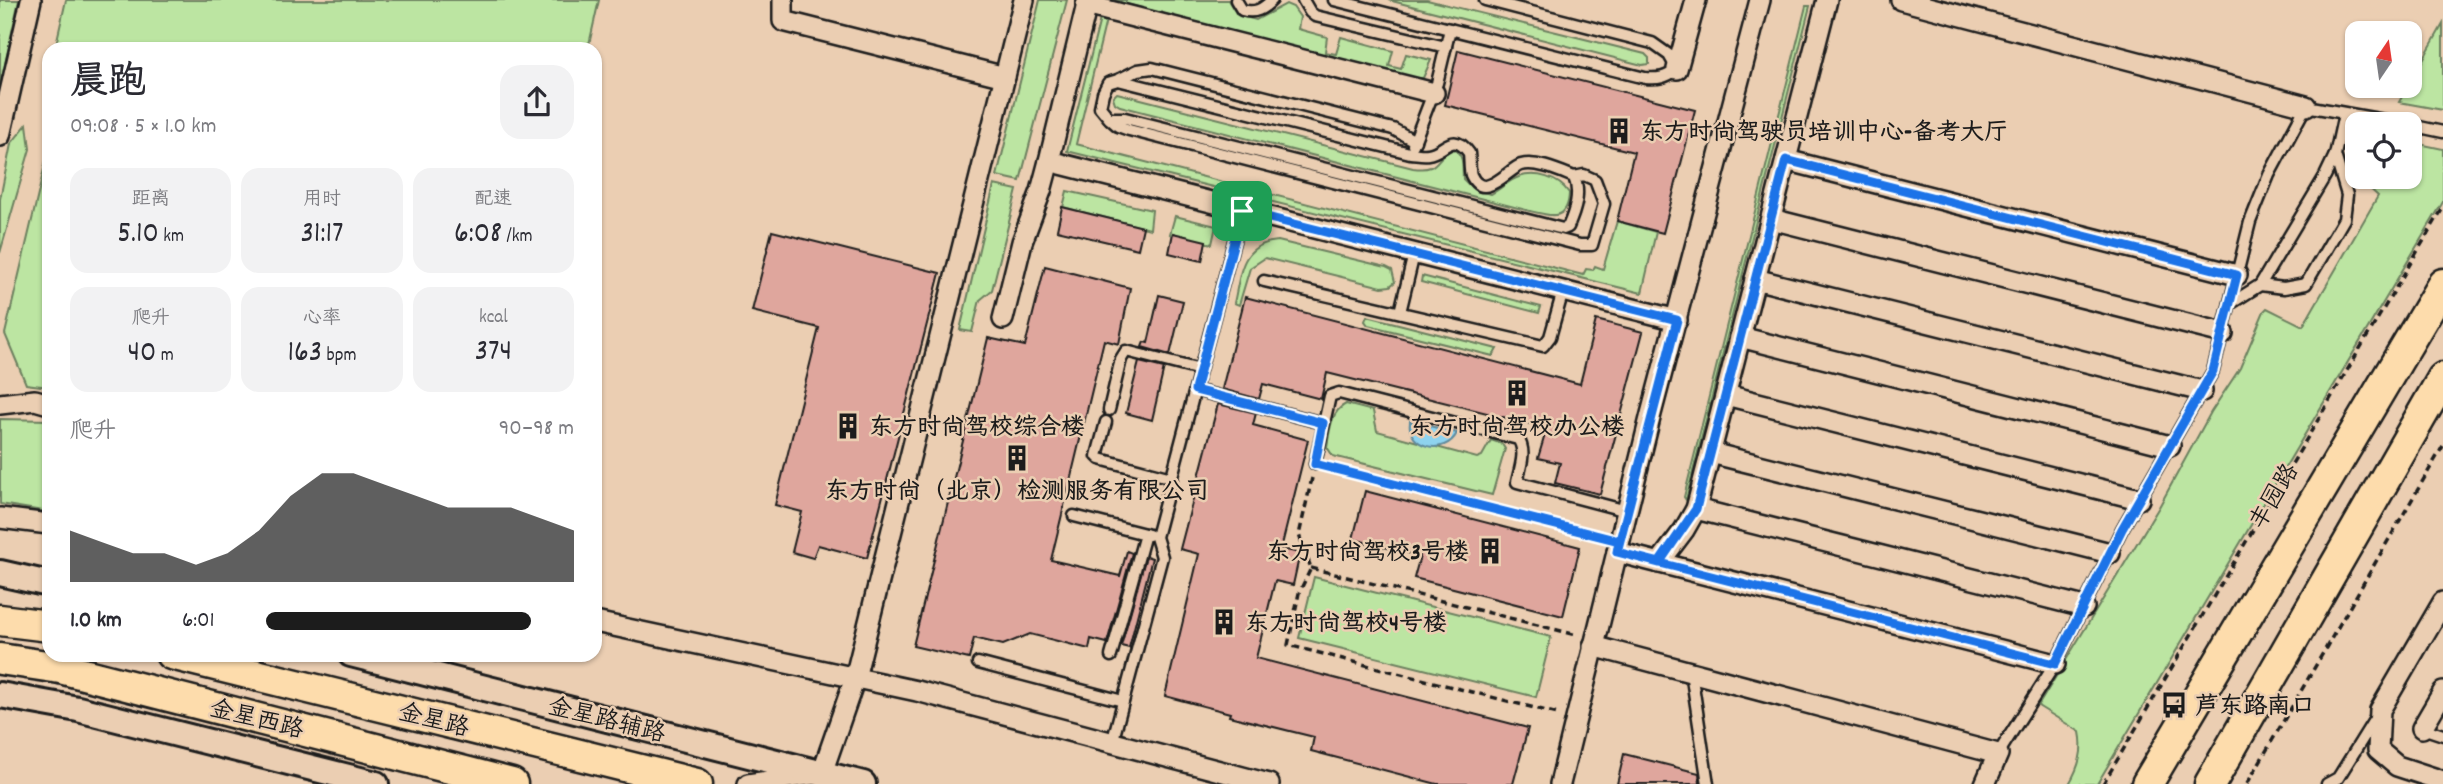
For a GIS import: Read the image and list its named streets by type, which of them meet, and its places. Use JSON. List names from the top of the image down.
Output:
{
  "streets": {
    "main road": ["丰园路", "金星西路", "金星路"],
    "street": ["金星路辅路"]
  },
  "places": {
    "building": [
      "东方时尚驾驶员培训中心-备考大厅",
      "东方时尚驾校办公楼",
      "东方时尚驾校综合楼",
      "东方时尚（北京）检测服务有限公司",
      "东方时尚驾校3号楼",
      "东方时尚驾校4号楼"
    ],
    "bus stop": ["芦东路南口"]
  },
  "north": "top",
  "page": {
    "heading": ["晨跑", "09:08 · 5 × 1.0 km"],
    "stats": [
      ["距离", "5.10 km"],
      ["用时", "31:17"],
      ["配速", "6:08 /km"],
      ["爬升", "40 m"],
      ["心率", "163 bpm"],
      ["kcal", "374"]
    ],
    "chart": ["爬升", "90–98 m"],
    "list": [
      {
        "name": "1.0 km",
        "note": "6:01"
      }
    ]
  }
}
